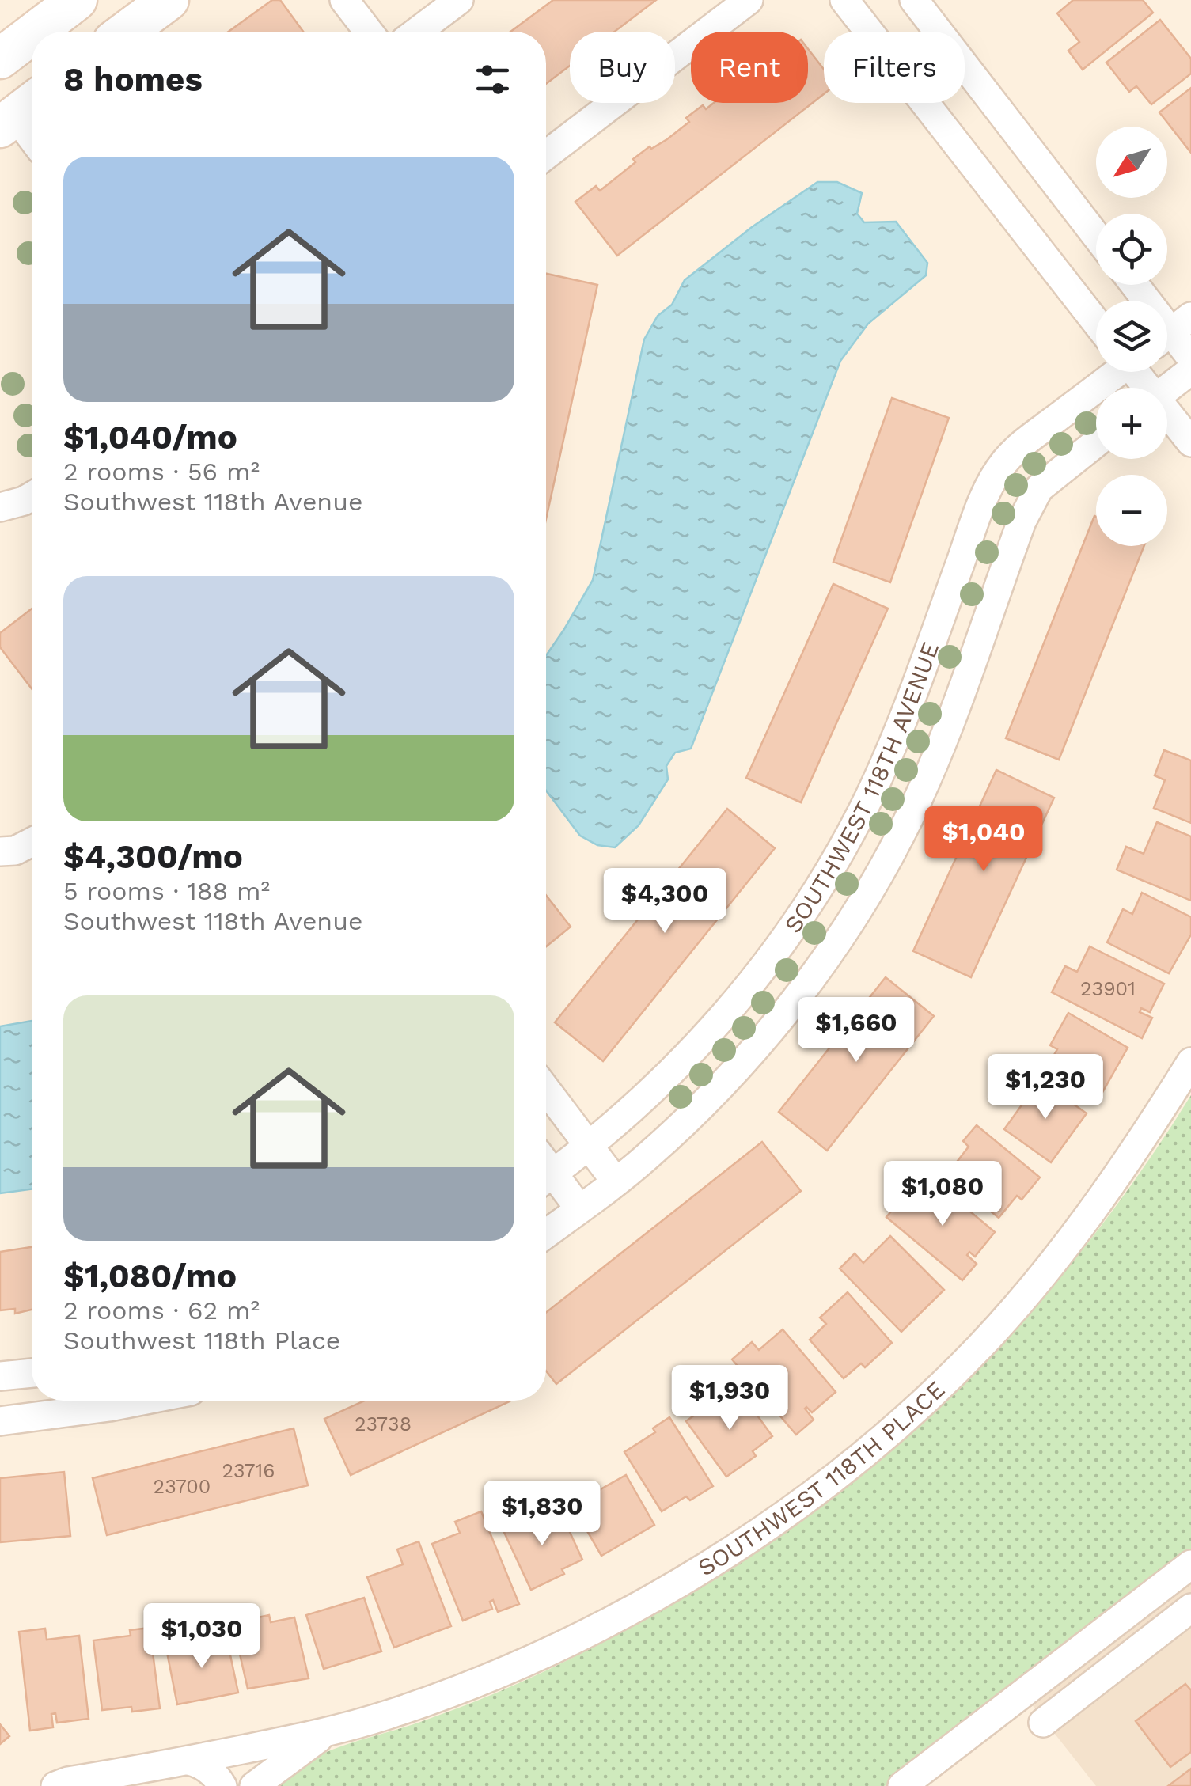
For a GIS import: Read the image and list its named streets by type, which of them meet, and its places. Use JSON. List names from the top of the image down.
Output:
{
  "streets": {
    "street": ["SOUTHWEST 118TH AVENUE", "SOUTHWEST 118TH PLACE"]
  },
  "house_numbers": [
    "23901",
    "23738",
    "23716",
    "23700"
  ],
  "north": "bottom left",
  "page": {
    "chip": ["Buy", "Rent", "Filters"],
    "heading": "8 homes",
    "map_buttons": ["+", "−"],
    "list": [
      {
        "name": "$1,040/mo",
        "note": "2 rooms · 56 m² · Southwest 118th Avenue"
      },
      {
        "name": "$4,300/mo",
        "note": "5 rooms · 188 m² · Southwest 118th Avenue"
      },
      {
        "name": "$1,080/mo",
        "note": "2 rooms · 62 m² · Southwest 118th Place"
      }
    ],
    "price": [
      "$1,040",
      "$4,300",
      "$1,660",
      "$1,230",
      "$1,080",
      "$1,930",
      "$1,830",
      "$1,030"
    ]
  }
}
